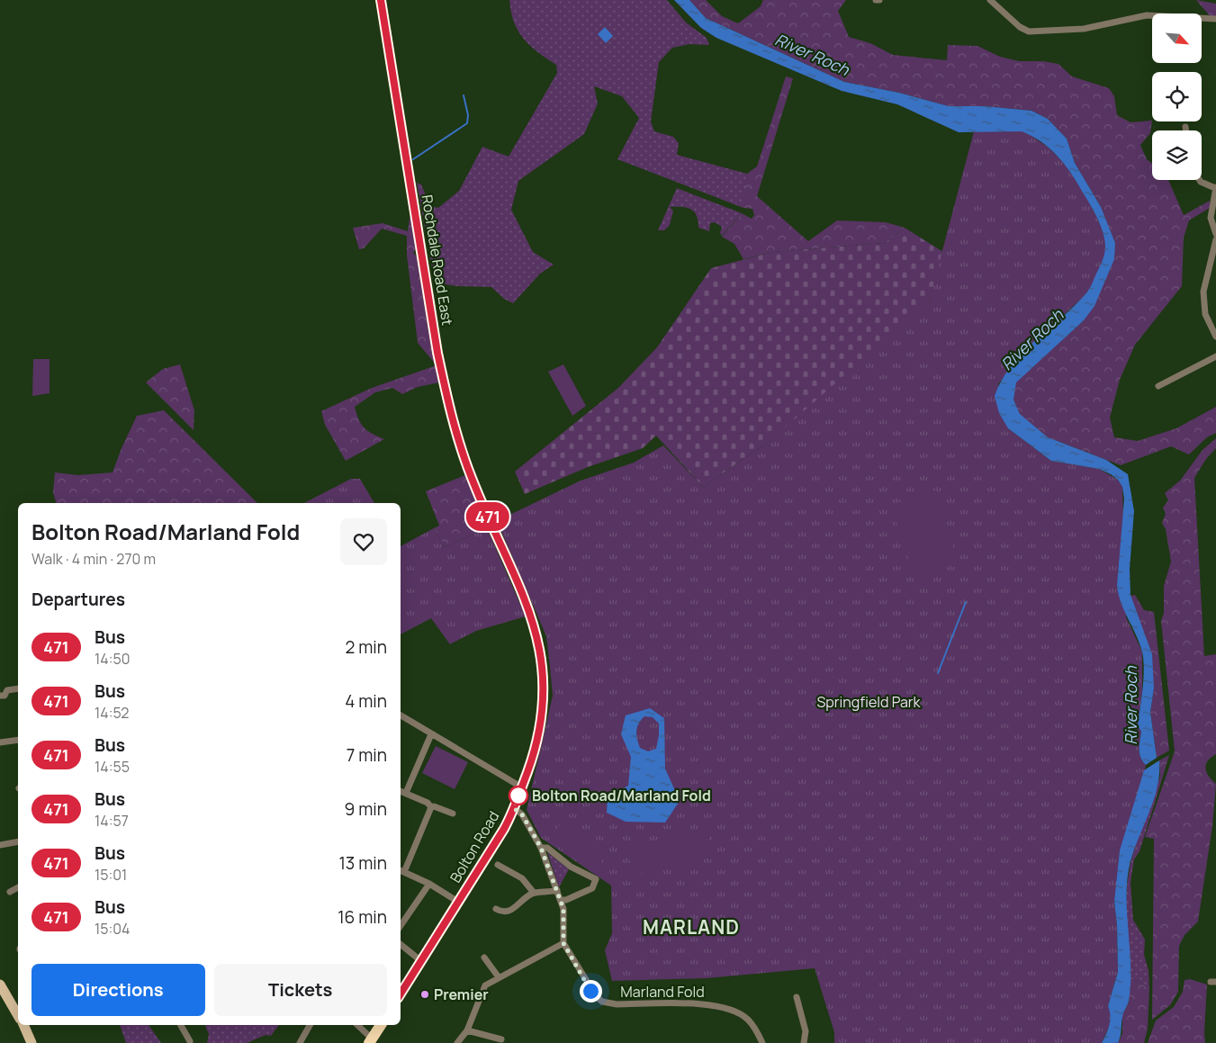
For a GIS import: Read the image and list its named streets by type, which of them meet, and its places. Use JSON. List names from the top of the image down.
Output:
{
  "streets": {
    "highway": ["Rochdale Road East", "Bolton Road"],
    "street": ["Marland Fold"]
  },
  "crossings": [
    ["Rochdale Road East", "Bolton Road"],
    ["Bolton Road", "Marland Fold"]
  ],
  "districts": ["MARLAND"],
  "water": ["River Roch"],
  "parks": ["Springfield Park"],
  "places": ["Bolton Road/Marland Fold", "Premier"],
  "lines": ["bus line 471"],
  "north": "bottom right",
  "page": {
    "on_map": "471",
    "heading": [
      ["Bolton Road/Marland Fold", "Walk · 4 min · 270 m"],
      "Departures"
    ],
    "list": [
      {
        "mark": "471",
        "name": "Bus",
        "note": "14:50",
        "value": "2 min"
      },
      {
        "mark": "471",
        "name": "Bus",
        "note": "14:52",
        "value": "4 min"
      },
      {
        "mark": "471",
        "name": "Bus",
        "note": "14:55",
        "value": "7 min"
      },
      {
        "mark": "471",
        "name": "Bus",
        "note": "14:57",
        "value": "9 min"
      },
      {
        "mark": "471",
        "name": "Bus",
        "note": "15:01",
        "value": "13 min"
      },
      {
        "mark": "471",
        "name": "Bus",
        "note": "15:04",
        "value": "16 min"
      }
    ],
    "buttons": ["Directions", "Tickets"]
  }
}
